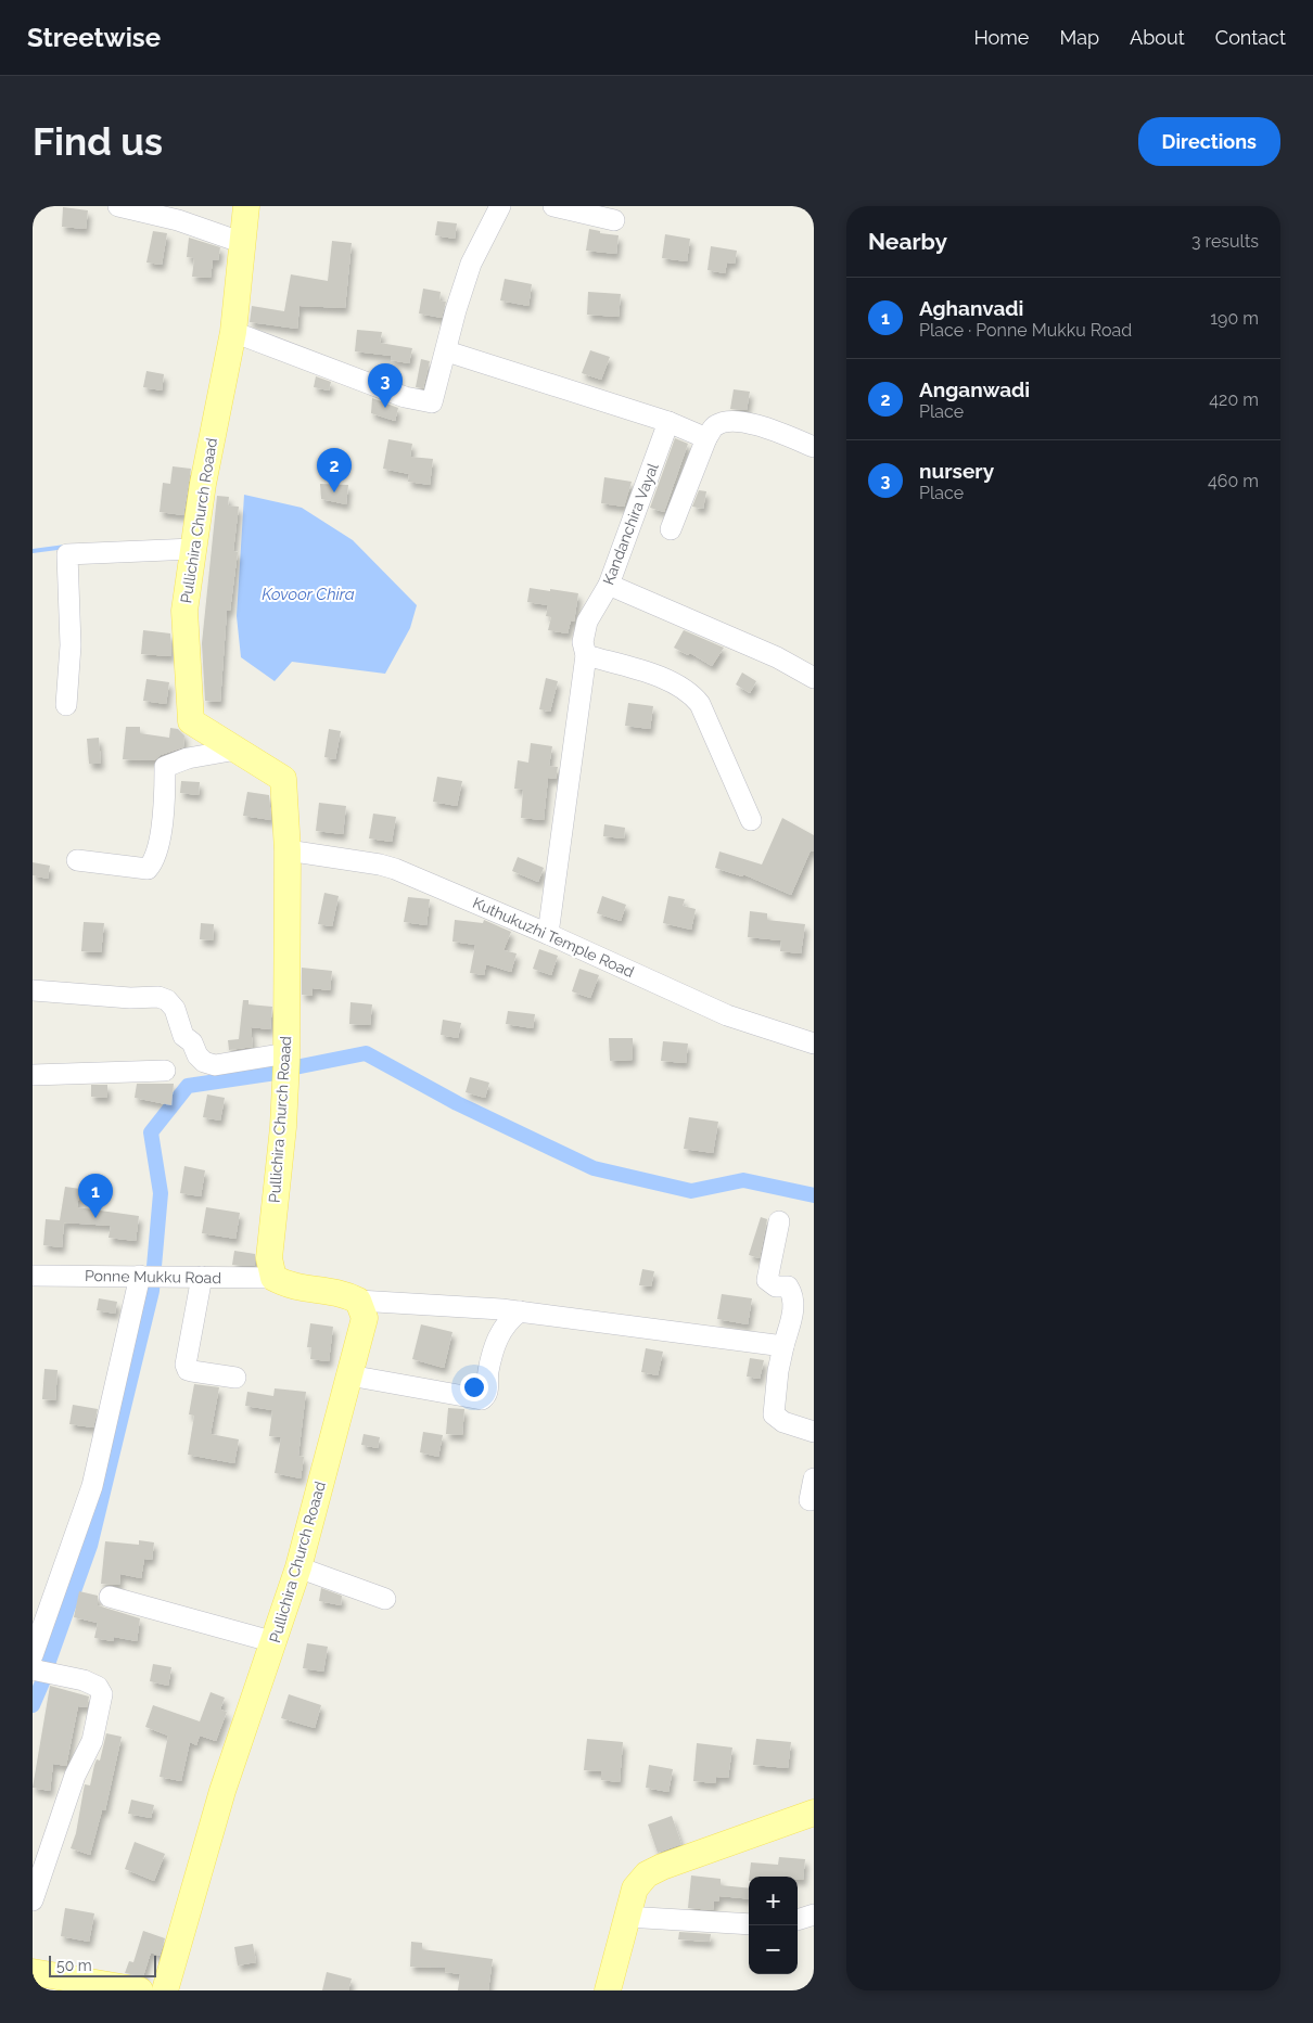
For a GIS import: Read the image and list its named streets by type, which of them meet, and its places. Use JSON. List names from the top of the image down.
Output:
{
  "streets": {
    "main road": ["Pullichira Church Roaad"],
    "street": ["Kandanchira Vayal", "Kuthukuzhi Temple Road", "Ponne Mukku Road"]
  },
  "crossings": [
    ["Pullichira Church Roaad", "Kuthukuzhi Temple Road"],
    ["Pullichira Church Roaad", "Ponne Mukku Road"],
    ["Kandanchira Vayal", "Kuthukuzhi Temple Road"]
  ],
  "water": ["Kovoor Chira"],
  "scale_bar": "50 m",
  "page": {
    "header": "Streetwise",
    "nav": [
      "Home",
      "Map",
      "About",
      "Contact"
    ],
    "buttons": "Directions",
    "title": "Find us",
    "heading": ["Nearby", "3 results"],
    "list": [
      {
        "mark": "1",
        "name": "Aghanvadi",
        "note": "Place · Ponne Mukku Road",
        "value": "190 m"
      },
      {
        "mark": "2",
        "name": "Anganwadi",
        "note": "Place",
        "value": "420 m"
      },
      {
        "mark": "3",
        "name": "nursery",
        "note": "Place",
        "value": "460 m"
      }
    ],
    "pins": ["3", "2", "1"],
    "map_buttons": ["+", "−"],
    "scale": "50 m"
  }
}
